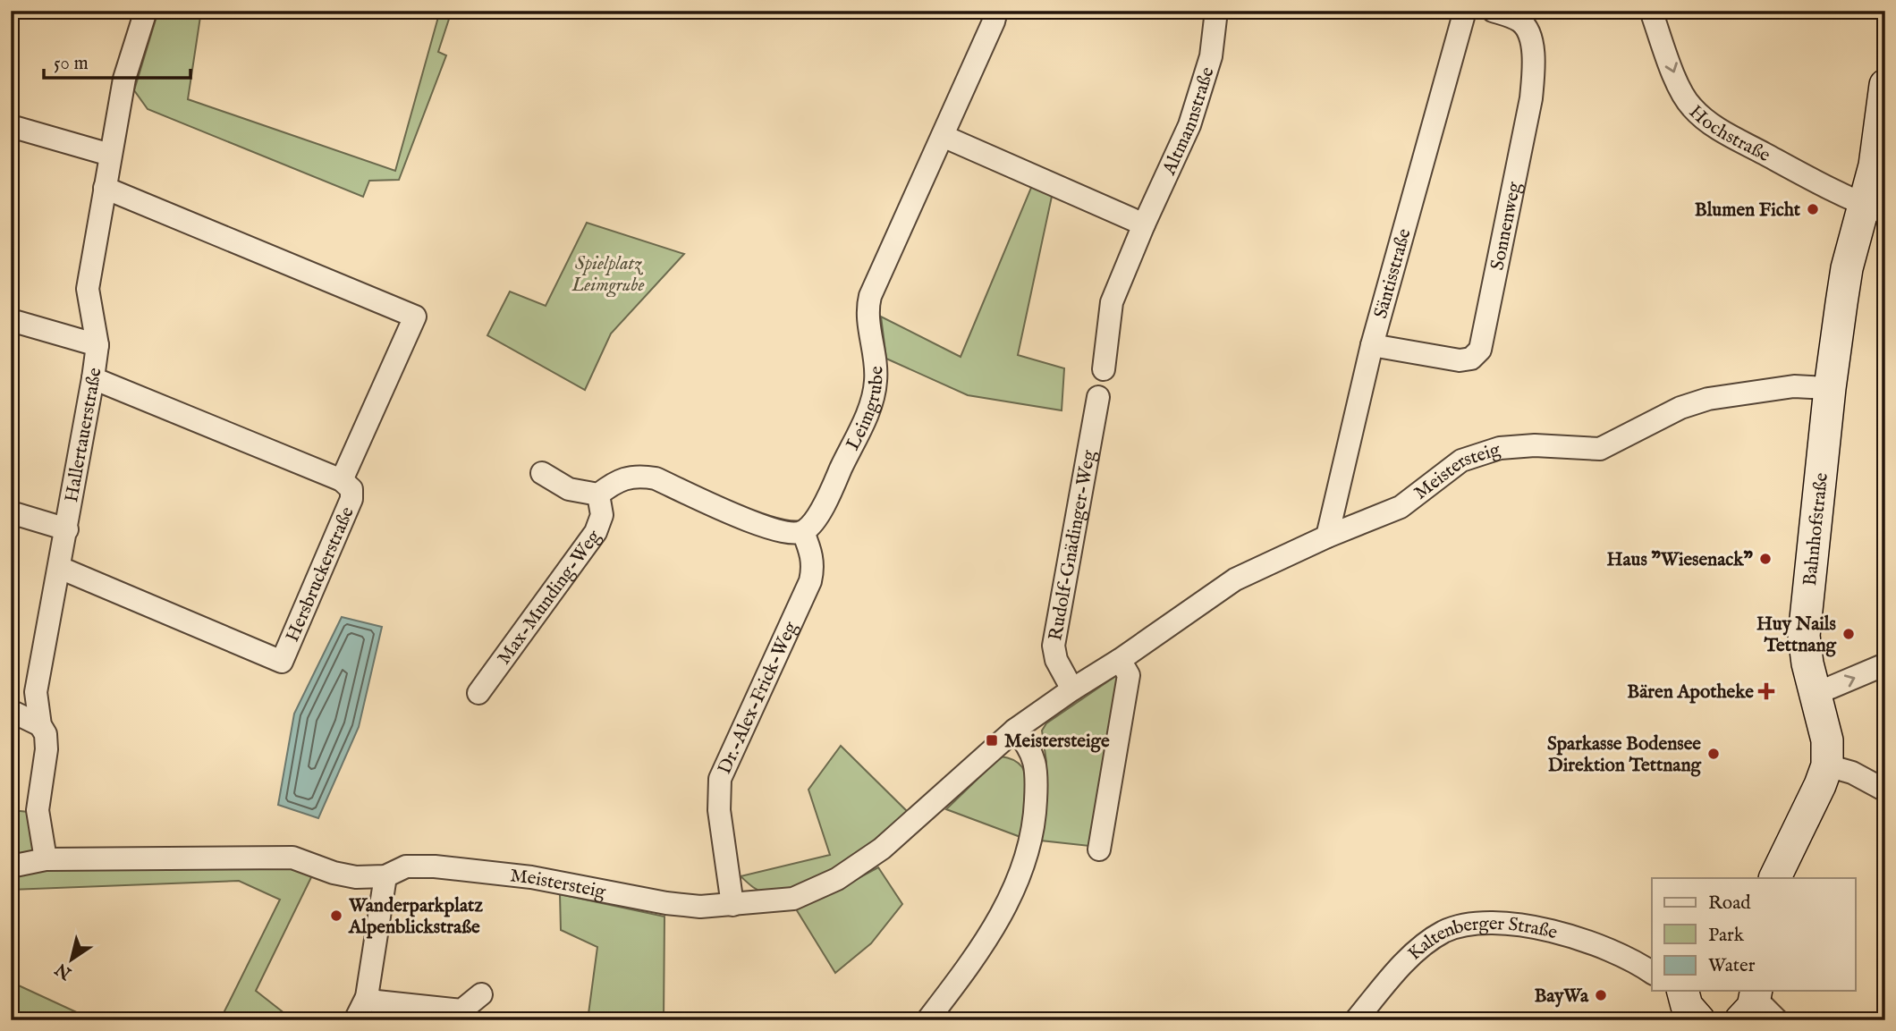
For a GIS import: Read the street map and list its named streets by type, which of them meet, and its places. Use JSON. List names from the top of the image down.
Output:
{
  "streets": {
    "main road": ["Bahnhofstraße"],
    "street": [
      "Altmannstraße",
      "Hochstraße",
      "Sonnenweg",
      "Säntisstraße",
      "Leimgrube",
      "Hallertauerstraße",
      "Meistersteig",
      "Rudolf-Gnädinger-Weg",
      "Hersbruckerstraße",
      "Max-Munding-Weg",
      "Dr.-Alex-Frick-Weg",
      "Kaltenberger Straße"
    ]
  },
  "crossings": [
    ["Hochstraße", "Bahnhofstraße"],
    ["Sonnenweg", "Säntisstraße"],
    ["Säntisstraße", "Meistersteig"],
    ["Leimgrube", "Dr.-Alex-Frick-Weg"],
    ["Hallertauerstraße", "Meistersteig"],
    ["Hallertauerstraße", "Hersbruckerstraße"],
    ["Meistersteig", "Bahnhofstraße"],
    ["Meistersteig", "Rudolf-Gnädinger-Weg"],
    ["Meistersteig", "Dr.-Alex-Frick-Weg"]
  ],
  "one_way": ["Hochstraße"],
  "parks": ["Spielplatz Leimgrube"],
  "places": {
    "other": [
      "Blumen Ficht",
      "Haus \"Wiesenack\"",
      "Huy Nails Tettnang",
      "Sparkasse Bodensee Direktion Tettnang",
      "Wanderparkplatz Alpenblickstraße",
      "BayWa"
    ],
    "health": ["Bären Apotheke"],
    "transit": ["Meistersteige"]
  },
  "legend": ["Road", "Park", "Water"],
  "scale_bar": "50 m",
  "north": "bottom left"
}
